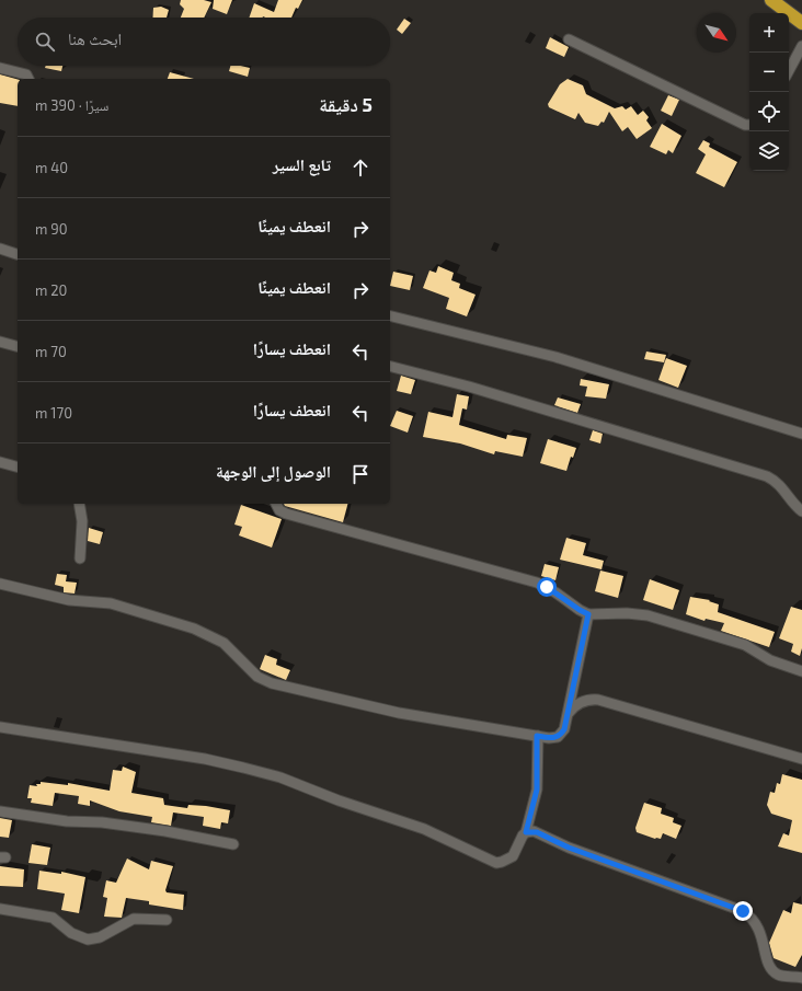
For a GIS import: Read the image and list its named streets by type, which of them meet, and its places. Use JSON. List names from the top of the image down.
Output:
{
  "north": "bottom right",
  "page": {
    "map_buttons": ["+", "−"],
    "search": "ابحث هنا",
    "heading": ["5 دقيقة", "سيرًا · 390 m"],
    "list": [
      ["تابع السير", "40 m"],
      ["انعطف يمينًا", "90 m"],
      ["انعطف يمينًا", "20 m"],
      ["انعطف يسارًا", "70 m"],
      ["انعطف يسارًا", "170 m"],
      "الوصول إلى الوجهة"
    ]
  }
}
